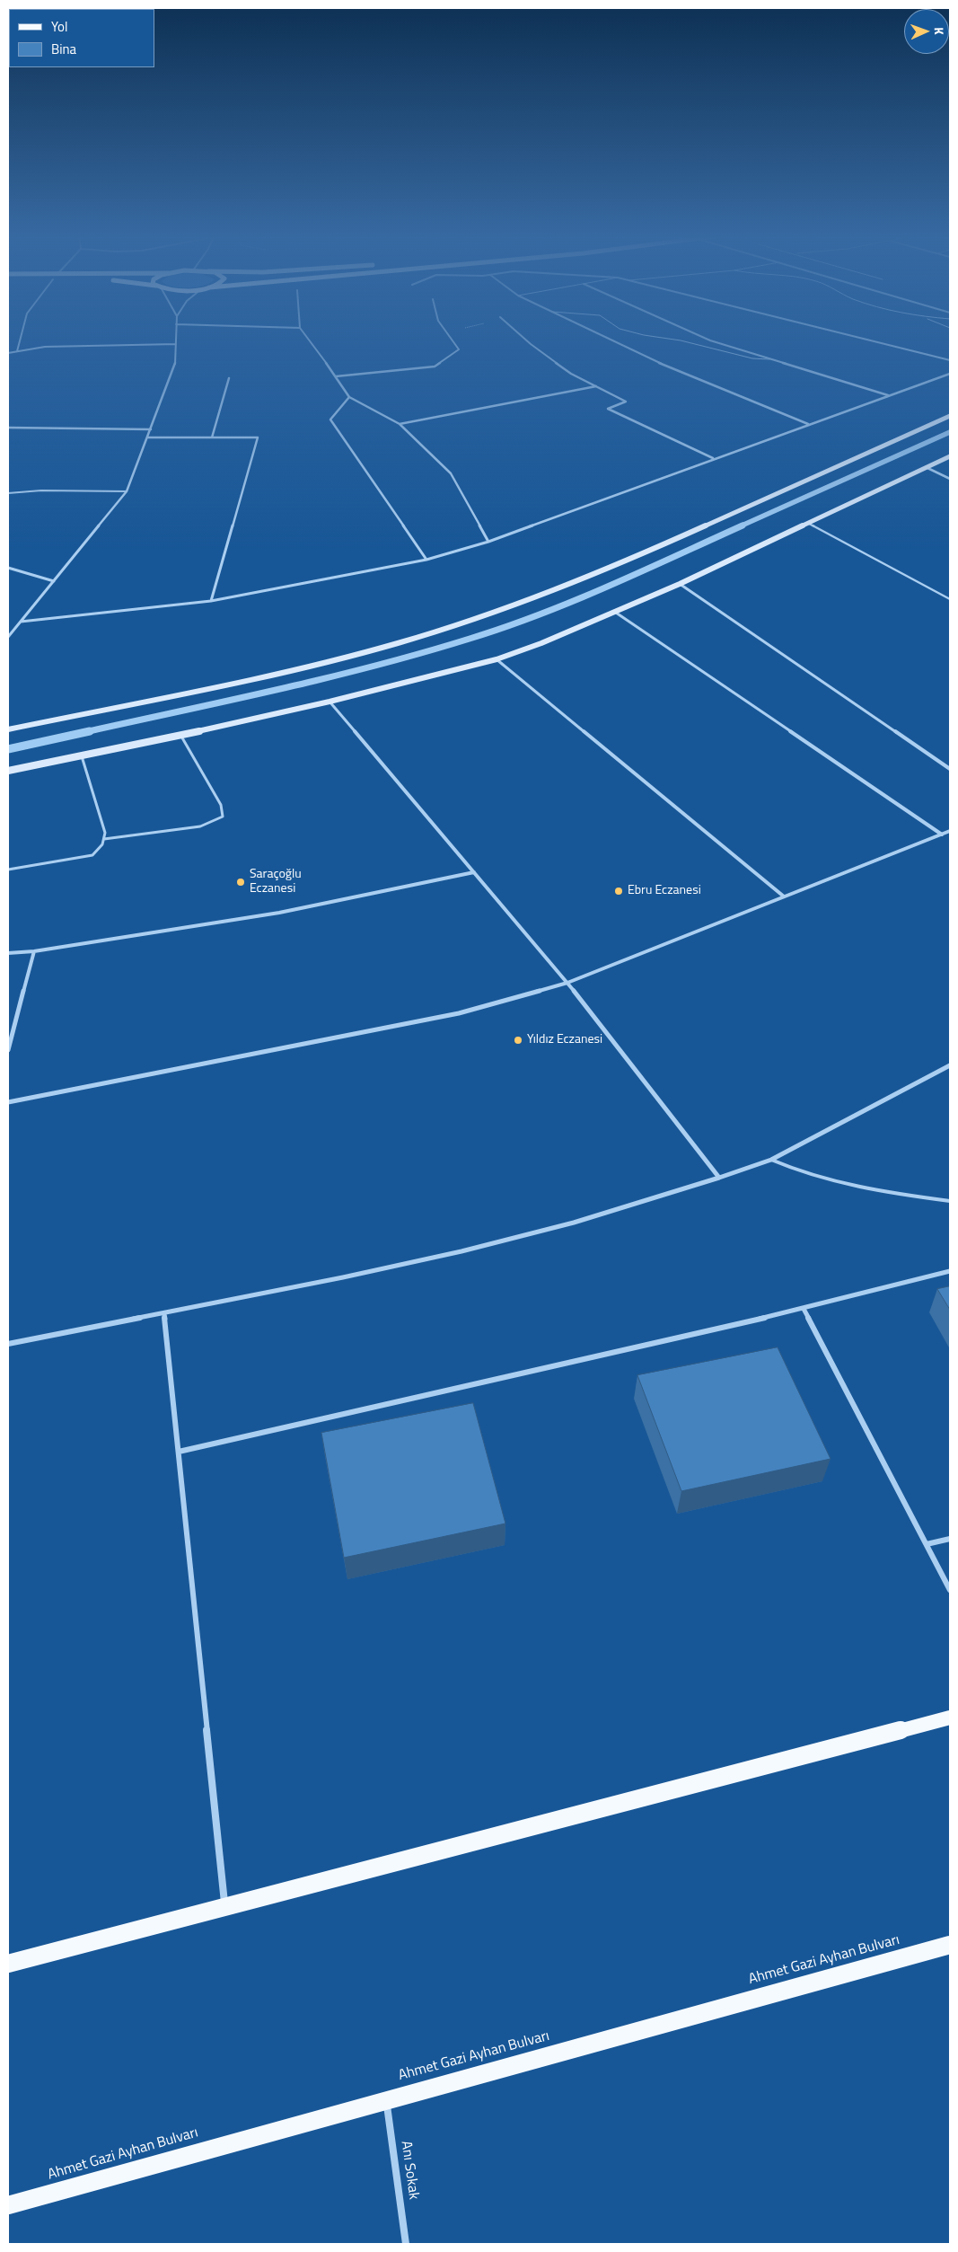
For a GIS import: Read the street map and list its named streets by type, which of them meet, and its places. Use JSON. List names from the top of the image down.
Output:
{
  "streets": {
    "main road": ["Ahmet Gazi Ayhan Bulvarı"],
    "street": ["Anı Sokak"]
  },
  "crossings": [
    ["Ahmet Gazi Ayhan Bulvarı", "Anı Sokak"]
  ],
  "places": ["Saraçoğlu Eczanesi", "Ebru Eczanesi", "Yıldız Eczanesi"],
  "legend": ["Yol", "Bina"],
  "north": "right"
}
